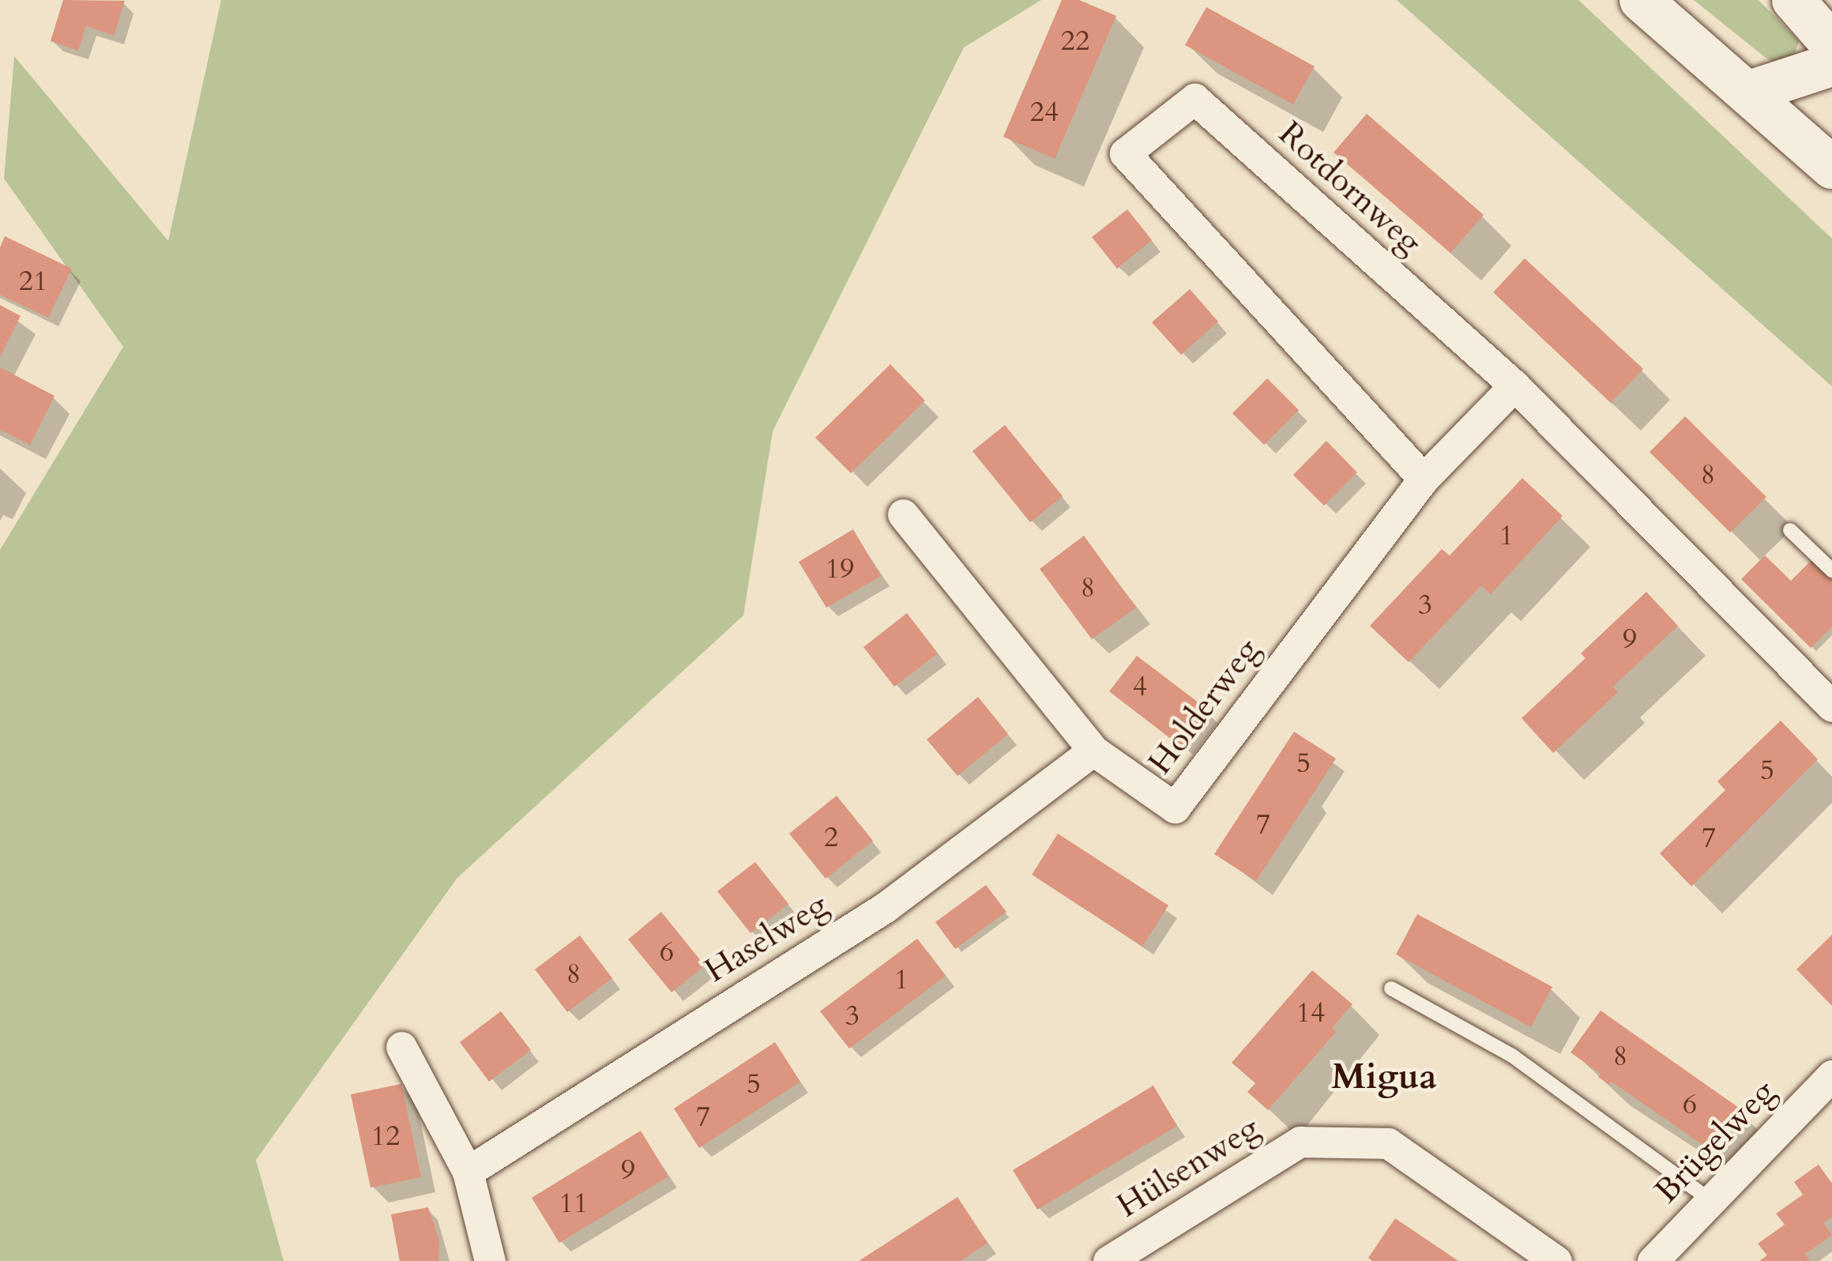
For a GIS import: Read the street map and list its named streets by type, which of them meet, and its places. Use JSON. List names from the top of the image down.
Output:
{
  "streets": {
    "street": [
      "Rotdornweg",
      "Holderweg",
      "Haselweg",
      "Brügelweg",
      "Hülsenweg"
    ]
  },
  "crossings": [
    ["Rotdornweg", "Holderweg"],
    ["Holderweg", "Haselweg"]
  ],
  "districts": ["Migua"],
  "house_numbers": [
    "22",
    "24",
    "21",
    "8",
    "1",
    "19",
    "8",
    "3",
    "9",
    "4",
    "5",
    "5",
    "7",
    "2",
    "7",
    "6",
    "8",
    "1",
    "14",
    "3",
    "8",
    "5",
    "6",
    "7",
    "12",
    "9",
    "11"
  ]
}
